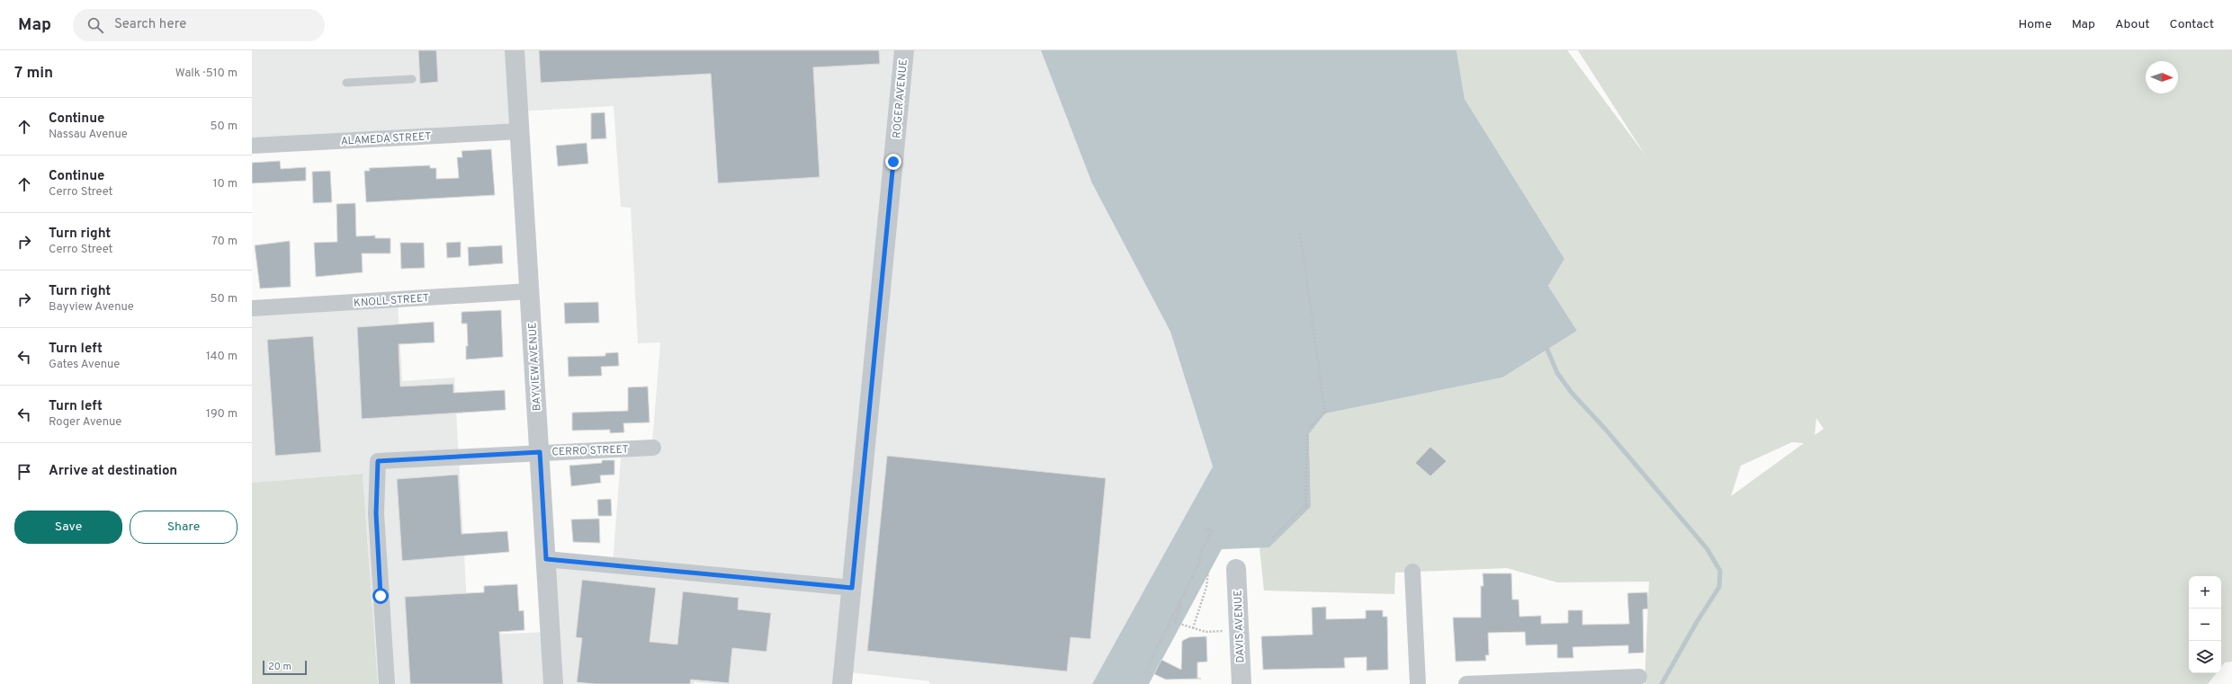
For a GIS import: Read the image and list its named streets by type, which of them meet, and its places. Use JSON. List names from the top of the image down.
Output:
{
  "streets": {
    "street": [
      "ROGER AVENUE",
      "ALAMEDA STREET",
      "KNOLL STREET",
      "BAYVIEW AVENUE",
      "CERRO STREET",
      "DAVIS AVENUE"
    ]
  },
  "crossings": [
    ["ALAMEDA STREET", "BAYVIEW AVENUE"],
    ["KNOLL STREET", "BAYVIEW AVENUE"],
    ["BAYVIEW AVENUE", "CERRO STREET"]
  ],
  "scale_bar": "20 m",
  "north": "right",
  "page": {
    "header": "Map",
    "search": "Search here",
    "nav": [
      "Home",
      "Map",
      "About",
      "Contact"
    ],
    "heading": ["7 min", "Walk · 510 m"],
    "list": [
      ["Continue", "Nassau Avenue", "50 m"],
      ["Continue", "Cerro Street", "10 m"],
      ["Turn right", "Cerro Street", "70 m"],
      ["Turn right", "Bayview Avenue", "50 m"],
      ["Turn left", "Gates Avenue", "140 m"],
      ["Turn left", "Roger Avenue", "190 m"],
      "Arrive at destination"
    ],
    "buttons": ["Save", "Share"],
    "map_buttons": ["+", "−"],
    "scale": "20 m"
  }
}
